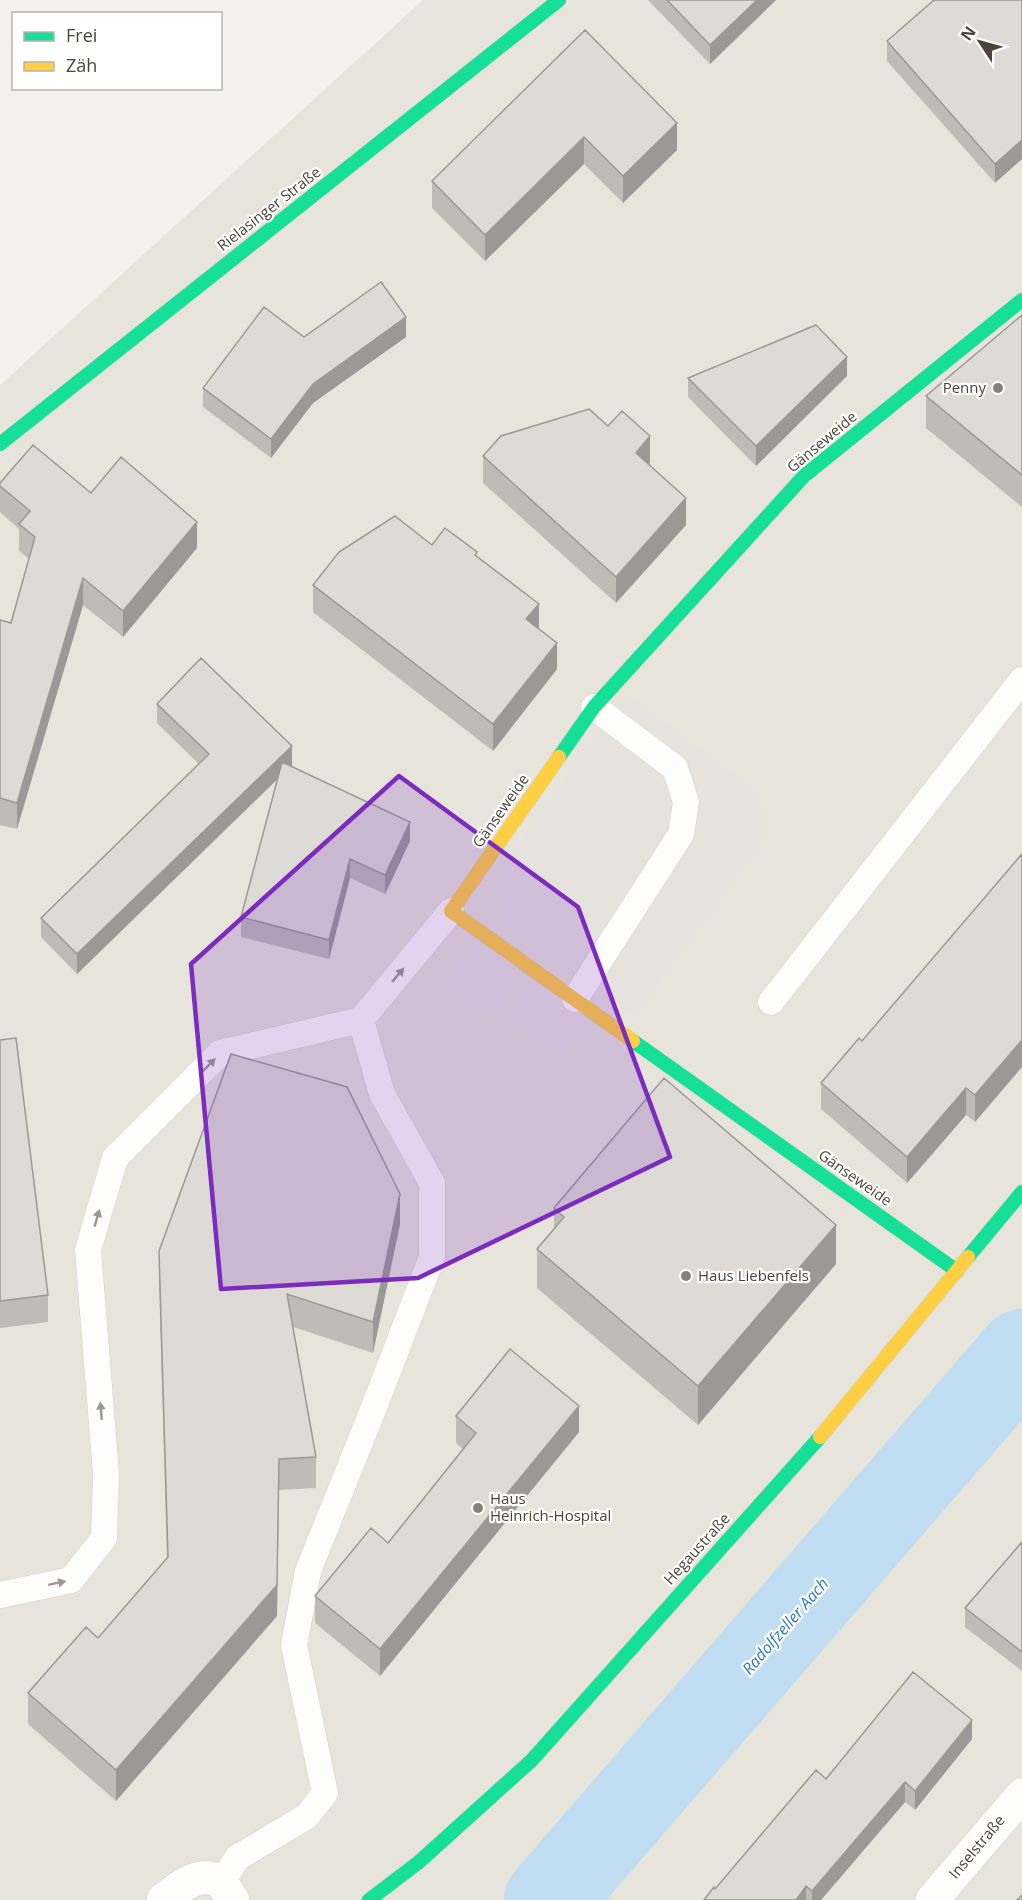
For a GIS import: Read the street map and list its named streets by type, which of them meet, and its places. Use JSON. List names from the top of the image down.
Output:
{
  "streets": {
    "street": [
      "Rielasinger Straße",
      "Gänseweide",
      "Hegaustraße",
      "Inselstraße"
    ]
  },
  "crossings": [
    ["Gänseweide", "Hegaustraße"]
  ],
  "water": ["Radolfzeller Aach"],
  "places": ["Penny", "Haus Liebenfels", "Haus Heinrich-Hospital"],
  "legend": ["Frei", "Zäh"],
  "north": "top left"
}
